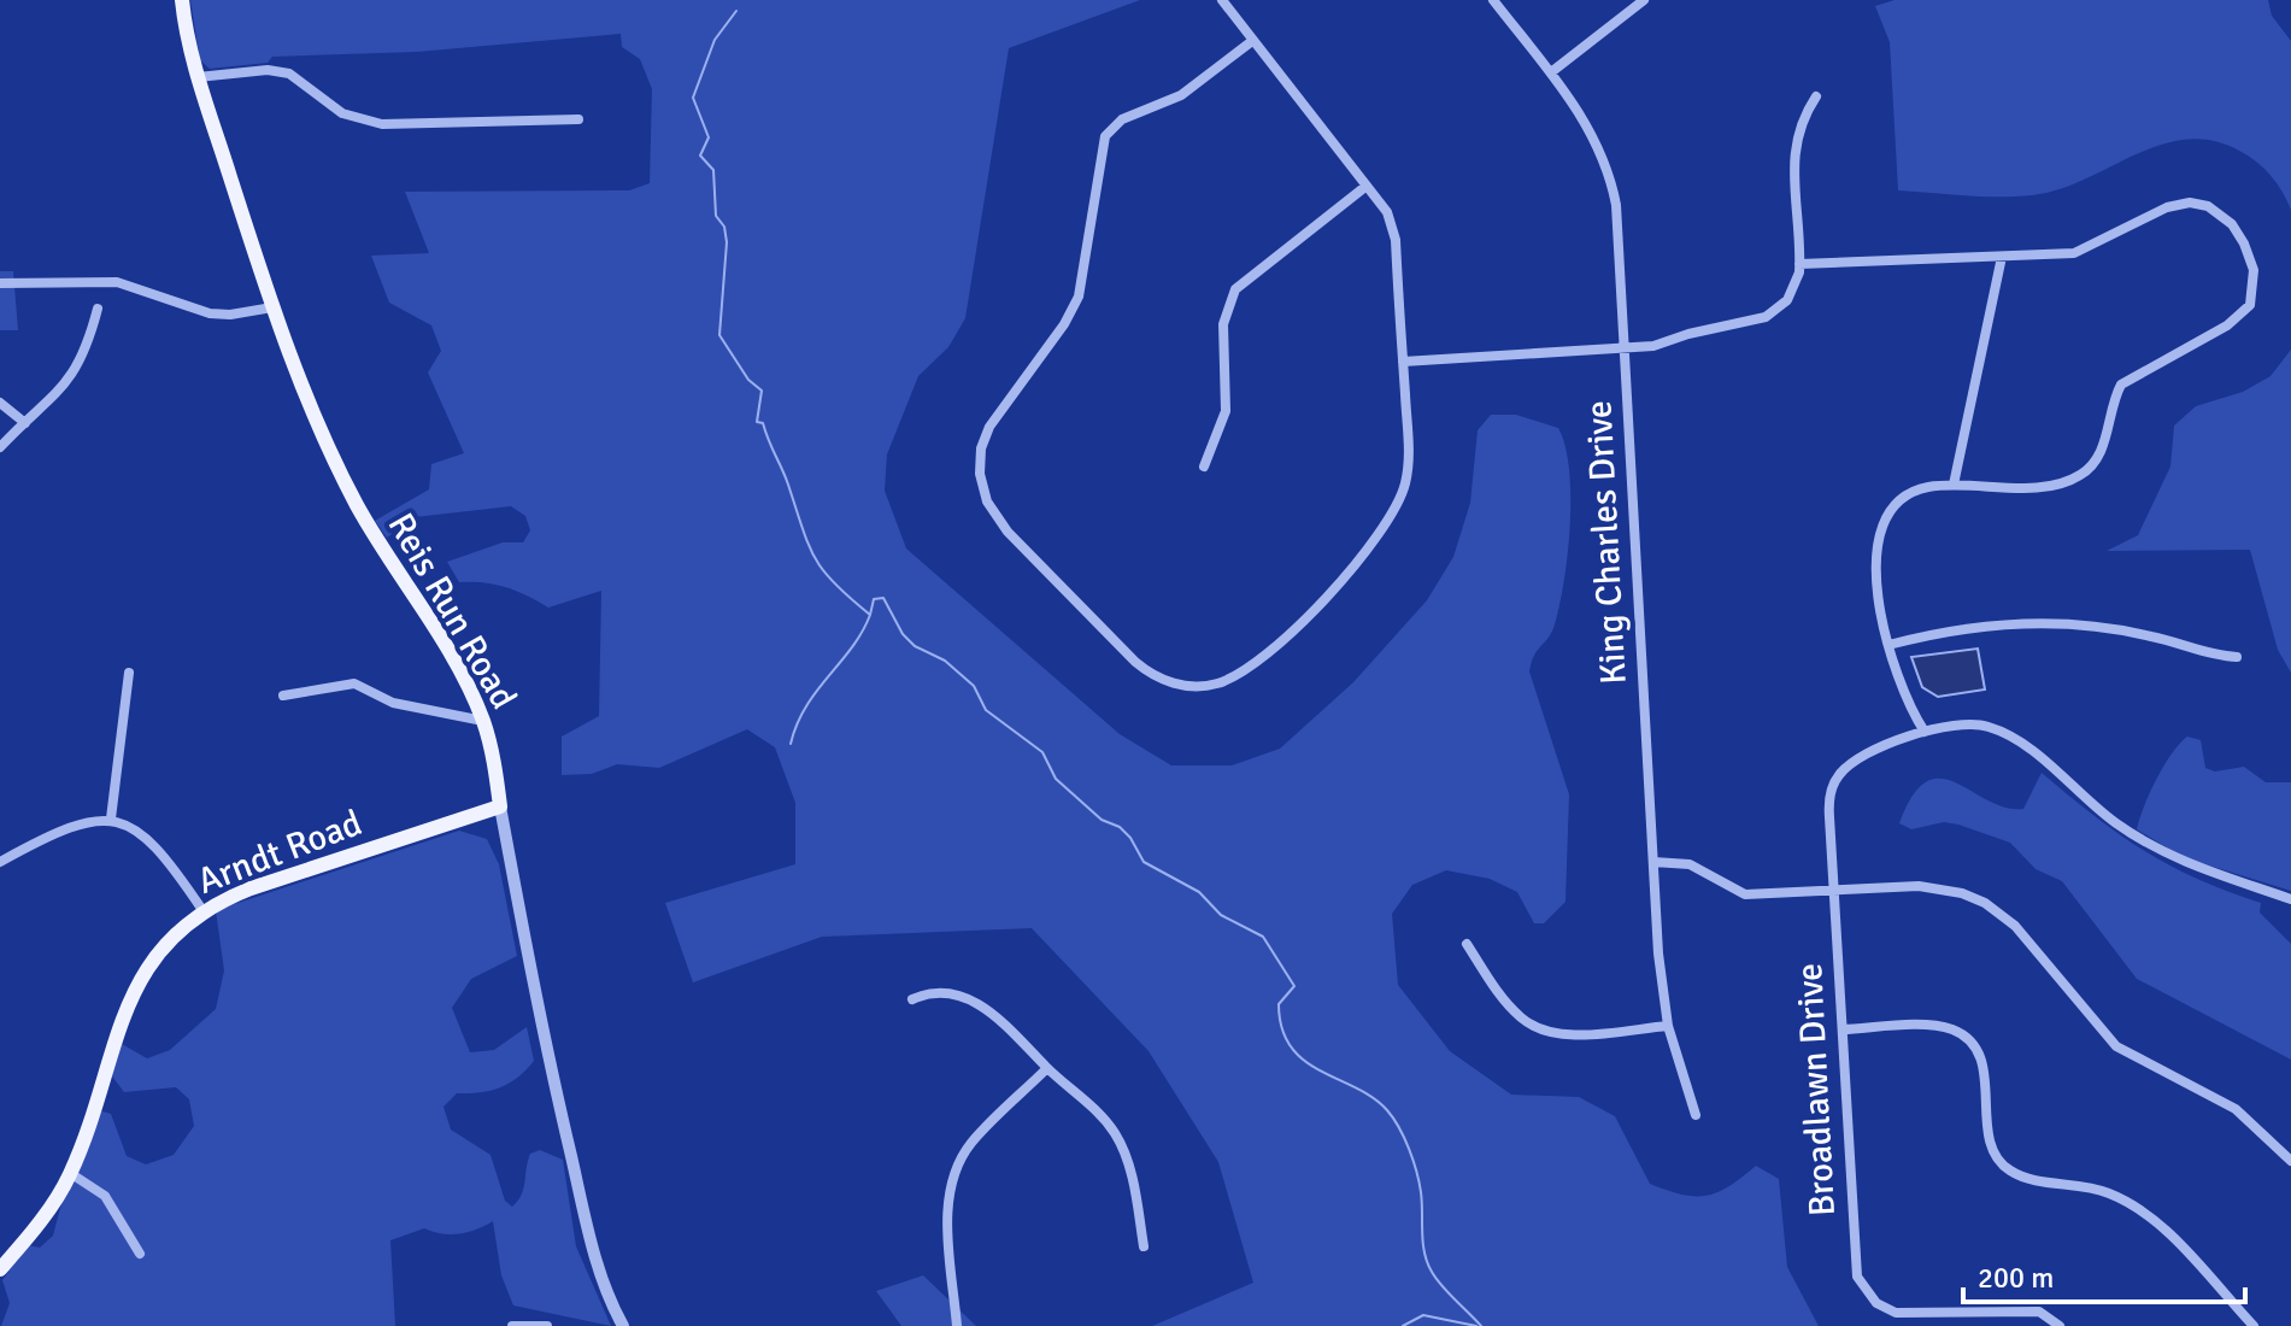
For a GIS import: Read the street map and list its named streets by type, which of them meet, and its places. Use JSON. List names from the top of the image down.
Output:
{
  "streets": {
    "main road": ["Reis Run Road", "Arndt Road"],
    "street": ["King Charles Drive", "Broadlawn Drive"]
  },
  "crossings": [
    ["Reis Run Road", "Arndt Road"]
  ],
  "scale_bar": "200 m"
}
